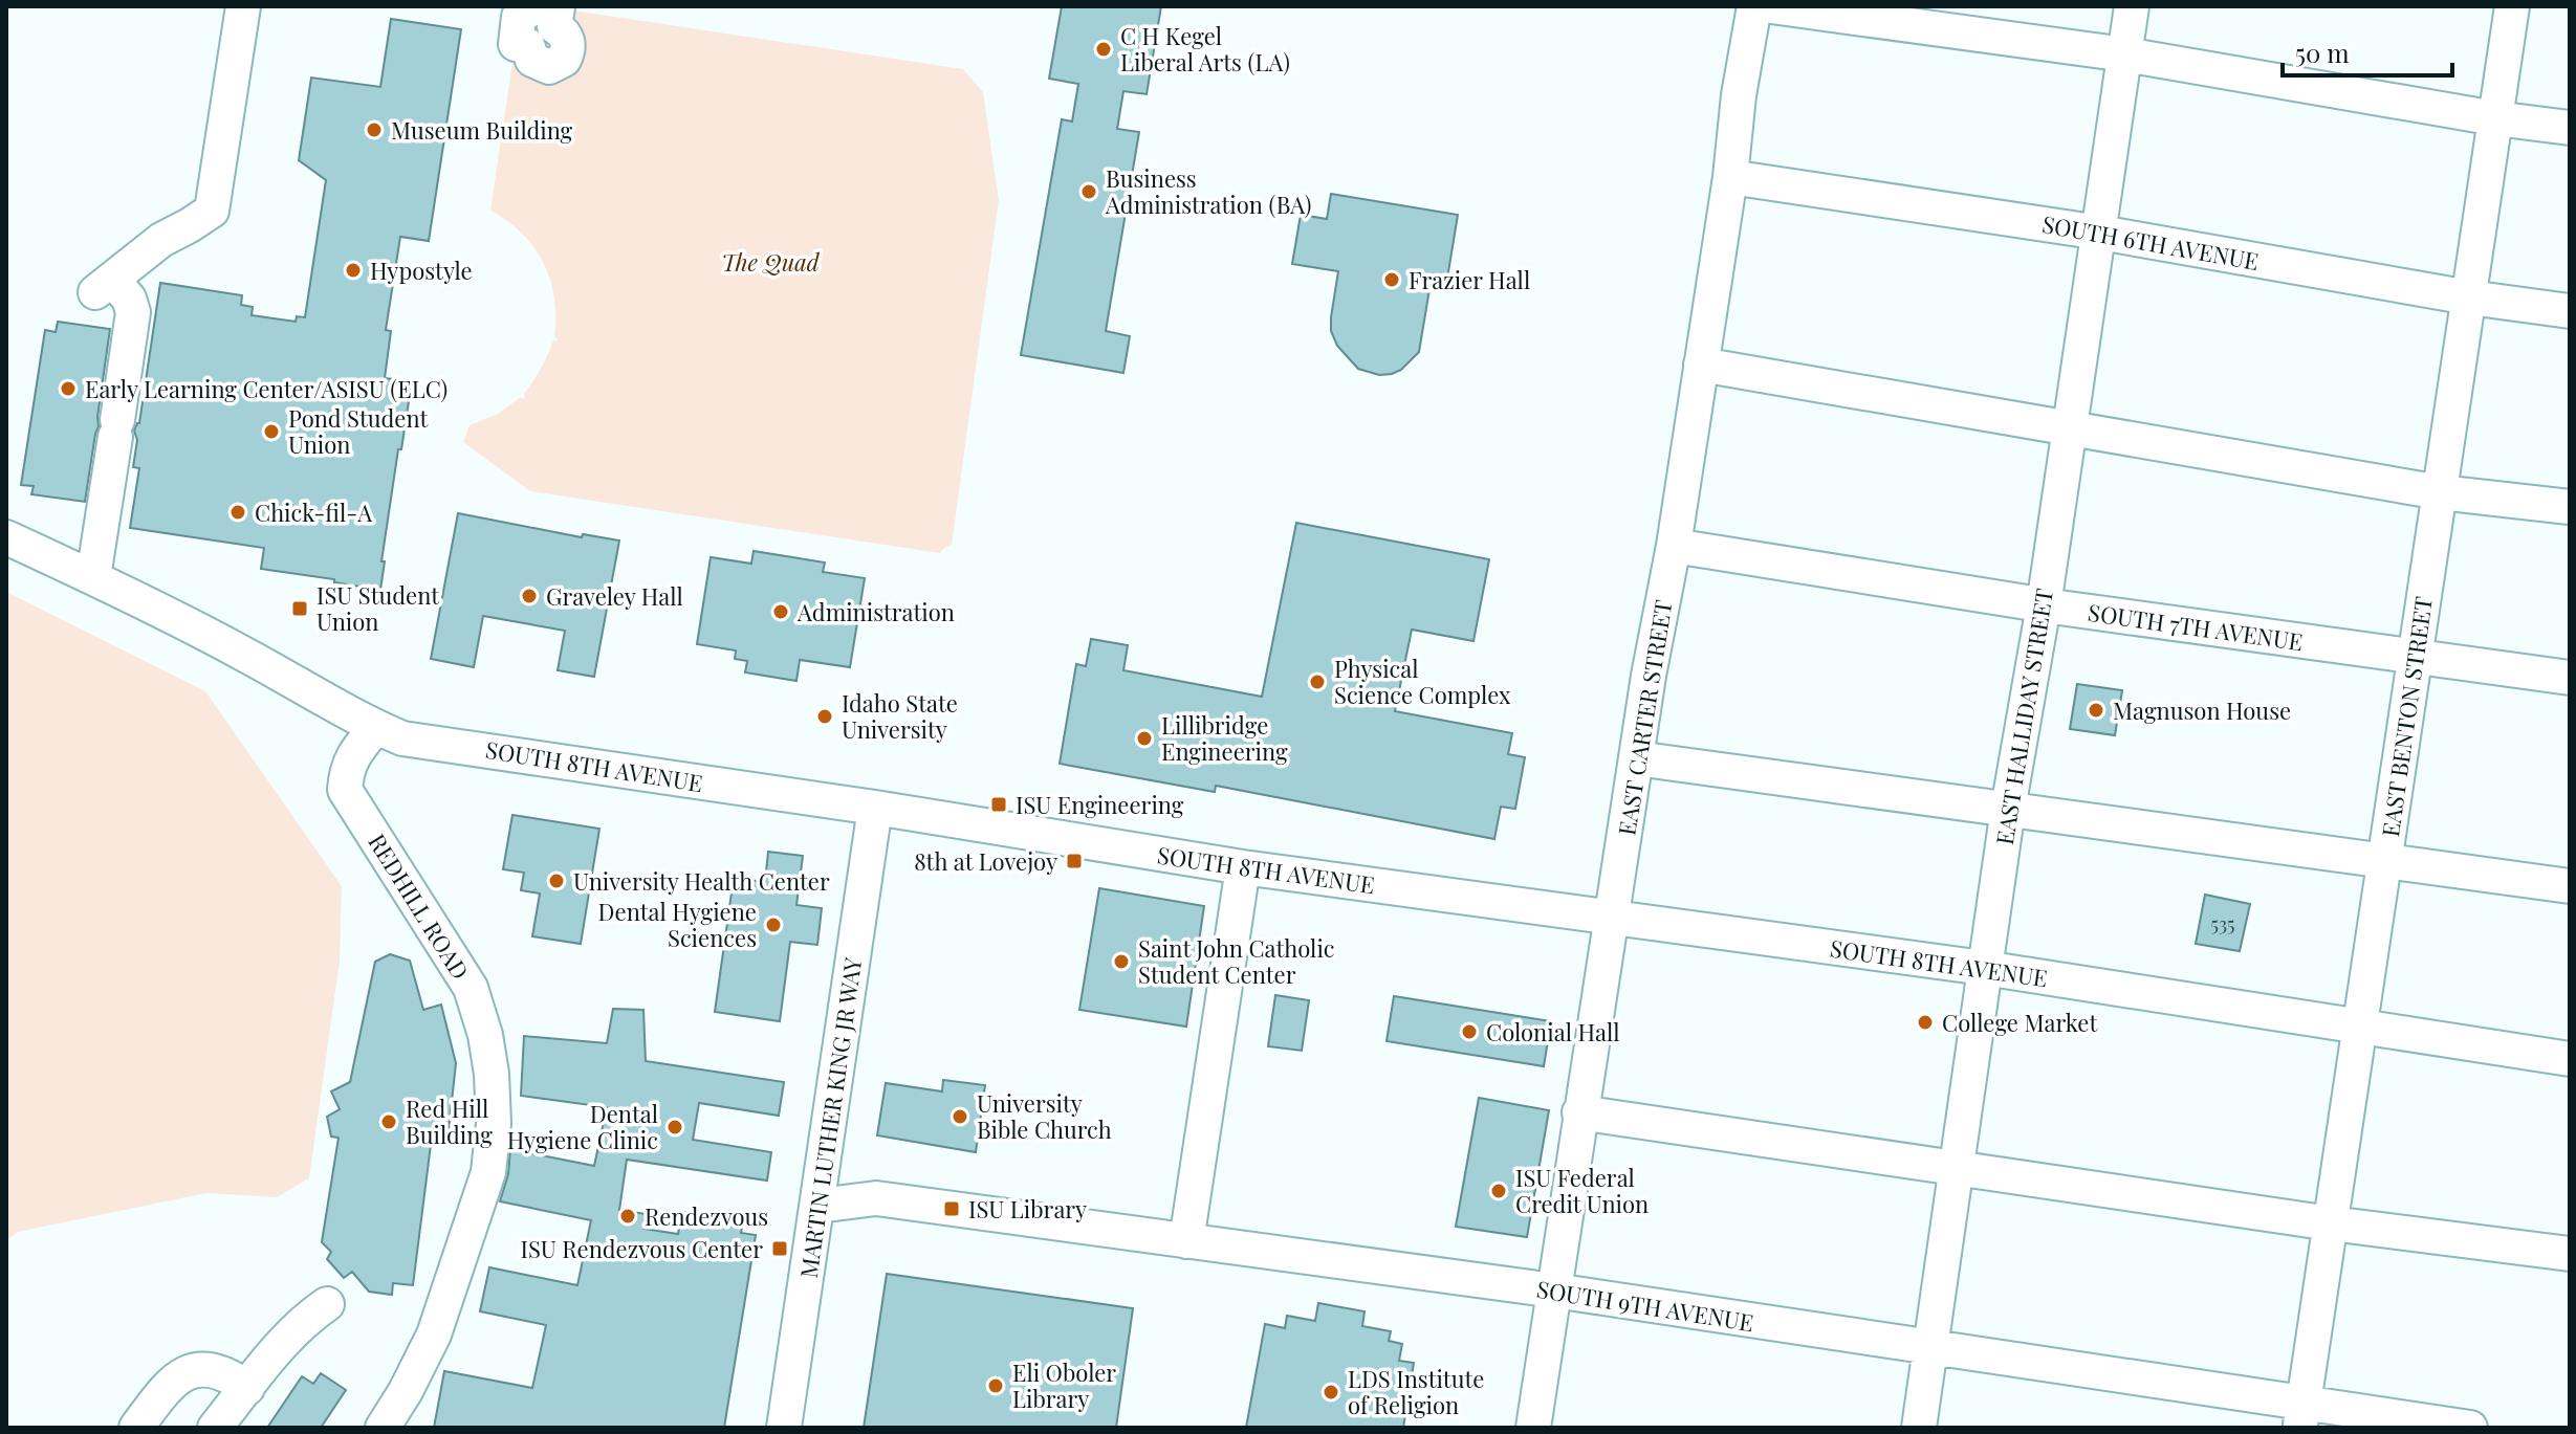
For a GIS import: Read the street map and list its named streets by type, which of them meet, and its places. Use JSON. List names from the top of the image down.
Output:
{
  "streets": {
    "street": [
      "SOUTH 6TH AVENUE",
      "SOUTH 7TH AVENUE",
      "EAST HALLIDAY STREET",
      "EAST BENTON STREET",
      "EAST CARTER STREET",
      "SOUTH 8TH AVENUE",
      "REDHILL ROAD",
      "MARTIN LUTHER KING JR WAY",
      "SOUTH 9TH AVENUE"
    ]
  },
  "crossings": [
    ["SOUTH 6TH AVENUE", "EAST HALLIDAY STREET"],
    ["SOUTH 6TH AVENUE", "EAST BENTON STREET"],
    ["SOUTH 6TH AVENUE", "EAST CARTER STREET"],
    ["SOUTH 7TH AVENUE", "EAST HALLIDAY STREET"],
    ["SOUTH 7TH AVENUE", "EAST BENTON STREET"],
    ["SOUTH 7TH AVENUE", "EAST CARTER STREET"],
    ["EAST HALLIDAY STREET", "SOUTH 8TH AVENUE"],
    ["EAST HALLIDAY STREET", "SOUTH 9TH AVENUE"],
    ["EAST BENTON STREET", "SOUTH 8TH AVENUE"],
    ["EAST BENTON STREET", "SOUTH 9TH AVENUE"],
    ["EAST CARTER STREET", "SOUTH 8TH AVENUE"],
    ["EAST CARTER STREET", "SOUTH 9TH AVENUE"],
    ["SOUTH 8TH AVENUE", "REDHILL ROAD"],
    ["SOUTH 8TH AVENUE", "MARTIN LUTHER KING JR WAY"],
    ["MARTIN LUTHER KING JR WAY", "SOUTH 9TH AVENUE"]
  ],
  "parks": ["The Quad"],
  "places": {
    "other": [
      "C H Kegel Liberal Arts (LA)",
      "Museum Building",
      "Business Administration (BA)",
      "Hypostyle",
      "Frazier Hall",
      "Early Learning Center/ASISU (ELC)",
      "Pond Student Union",
      "Chick-fil-A",
      "Graveley Hall",
      "Administration",
      "Physical Science Complex",
      "Magnuson House",
      "Idaho State University",
      "Lillibridge Engineering",
      "University Health Center",
      "Dental Hygiene Sciences",
      "Saint John Catholic Student Center",
      "College Market",
      "Colonial Hall",
      "University Bible Church",
      "Red Hill Building",
      "Dental Hygiene Clinic",
      "ISU Federal Credit Union",
      "Rendezvous",
      "Eli Oboler Library",
      "LDS Institute of Religion"
    ],
    "transit": [
      "ISU Student Union",
      "ISU Engineering",
      "8th at Lovejoy",
      "ISU Library",
      "ISU Rendezvous Center"
    ]
  },
  "house_numbers": ["535"],
  "scale_bar": "50 m"
}
